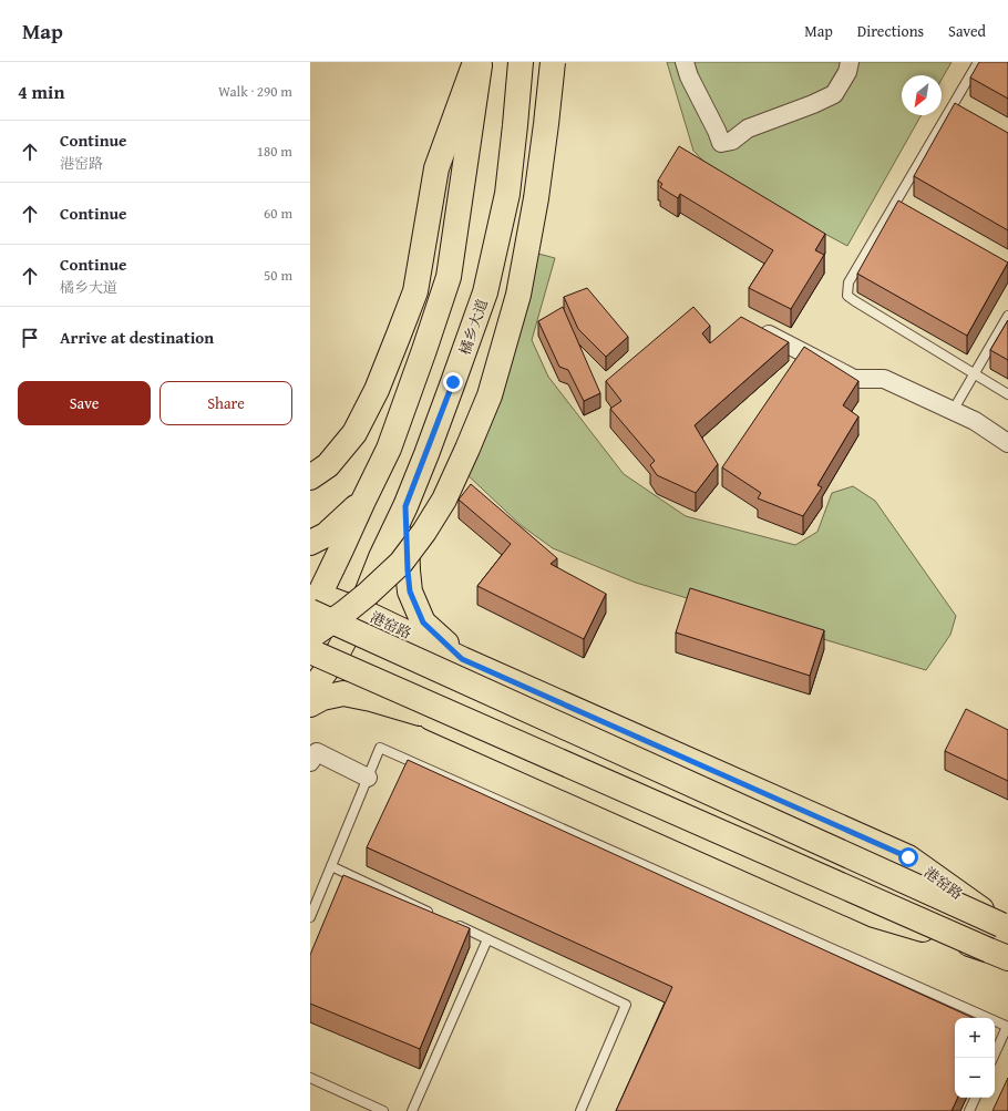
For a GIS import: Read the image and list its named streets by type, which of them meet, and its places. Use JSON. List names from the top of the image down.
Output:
{
  "streets": {
    "main road": ["橘乡大道", "港窑路"]
  },
  "crossings": [
    ["橘乡大道", "港窑路"]
  ],
  "north": "bottom left",
  "page": {
    "header": "Map",
    "nav": ["Map", "Directions", "Saved"],
    "heading": ["4 min", "Walk · 290 m"],
    "list": [
      ["Continue", "港窑路", "180 m"],
      ["Continue", "60 m"],
      ["Continue", "橘乡大道", "50 m"],
      "Arrive at destination"
    ],
    "buttons": ["Save", "Share"],
    "map_buttons": ["+", "−"]
  }
}
